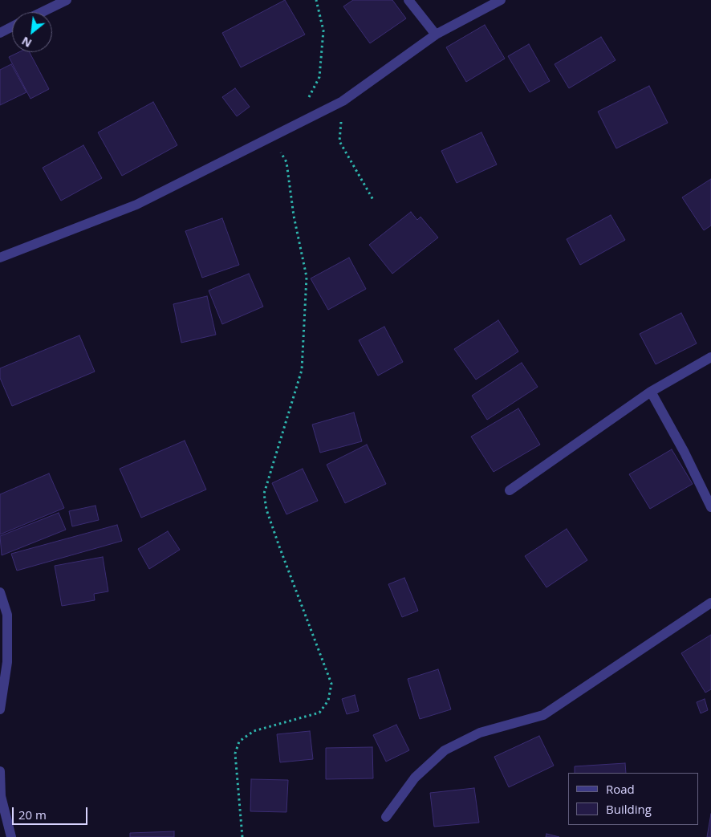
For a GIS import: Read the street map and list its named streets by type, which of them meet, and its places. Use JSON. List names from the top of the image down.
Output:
{
  "legend": ["Road", "Building"],
  "scale_bar": "20 m",
  "north": "bottom left"
}
